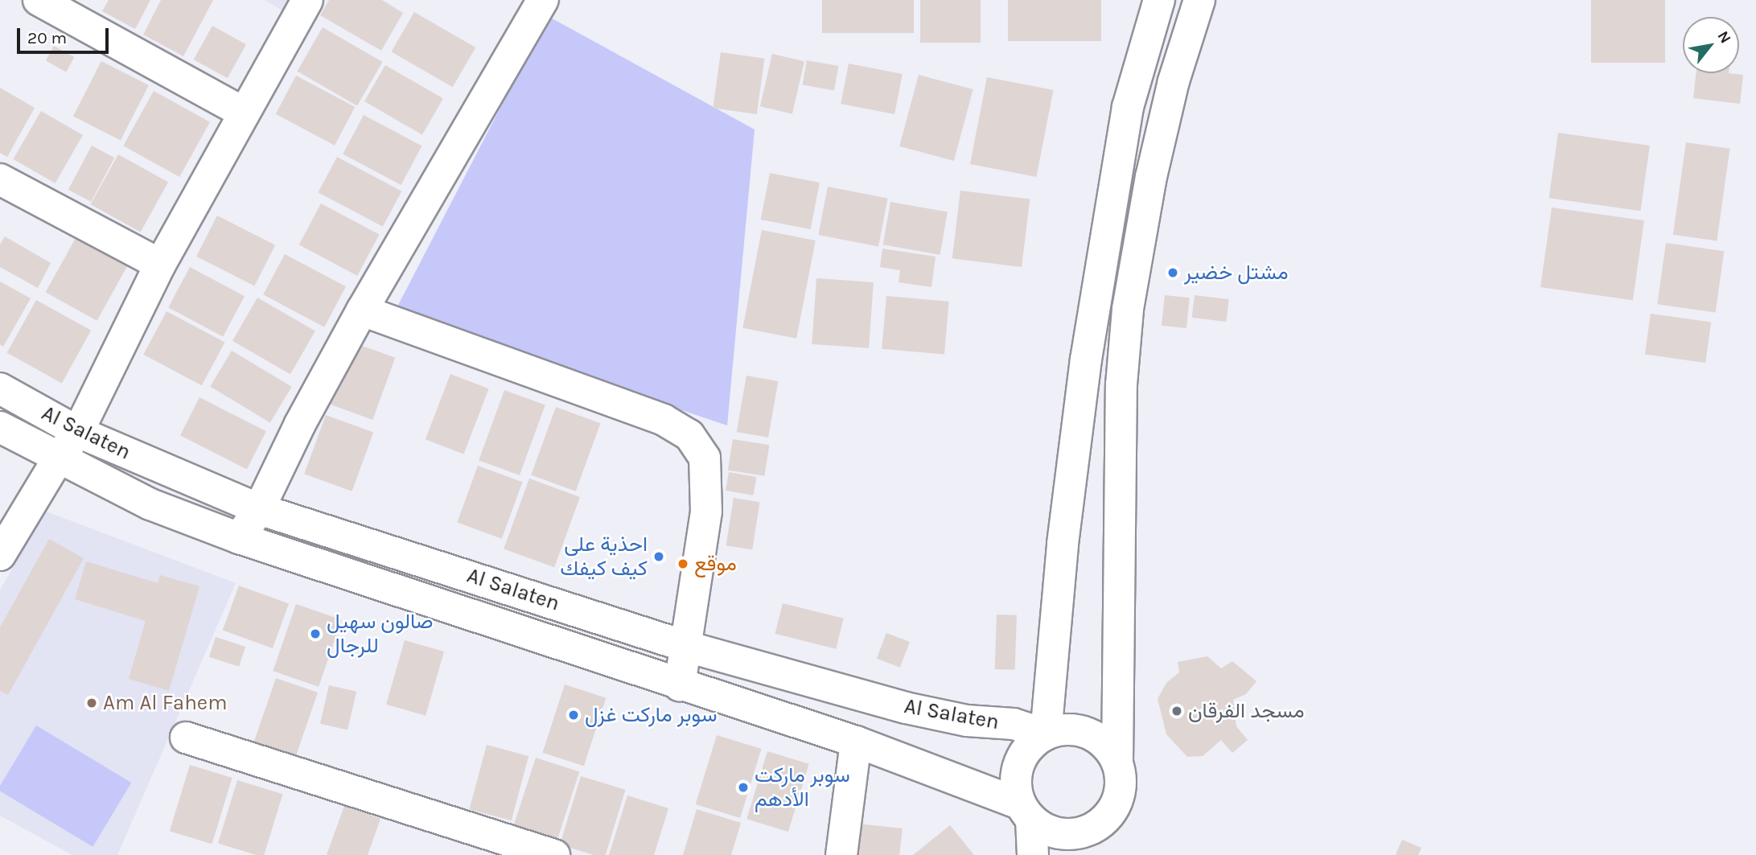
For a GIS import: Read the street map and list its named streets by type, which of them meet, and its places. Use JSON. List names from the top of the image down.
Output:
{
  "streets": {
    "main road": ["Al Salaten"]
  },
  "places": [
    "مشتل خضير",
    "احذية على كيف كيفك",
    "موقع",
    "صالون سهيل للرجال",
    "Am Al Fahem",
    "مسجد الفرقان",
    "سوبر ماركت غزل",
    "سوبر ماركت الأدهم"
  ],
  "scale_bar": "20 m",
  "north": "top right"
}
